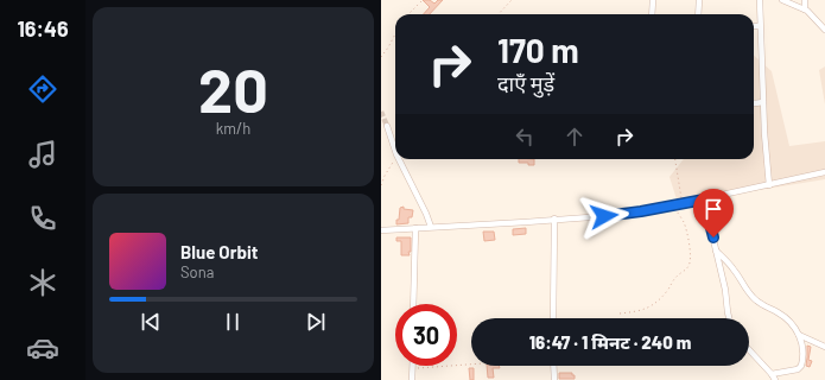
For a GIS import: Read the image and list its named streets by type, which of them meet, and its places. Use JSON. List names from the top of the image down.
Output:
{
  "page": {
    "tabs": "16:46",
    "tile": ["20", "km/h"],
    "turn": ["170 m", "दाएँ मुड़ें"],
    "song": ["Blue Orbit", "Sona"],
    "limit": "30",
    "trip": "16:47 · 1 मिनट · 240 m"
  }
}
